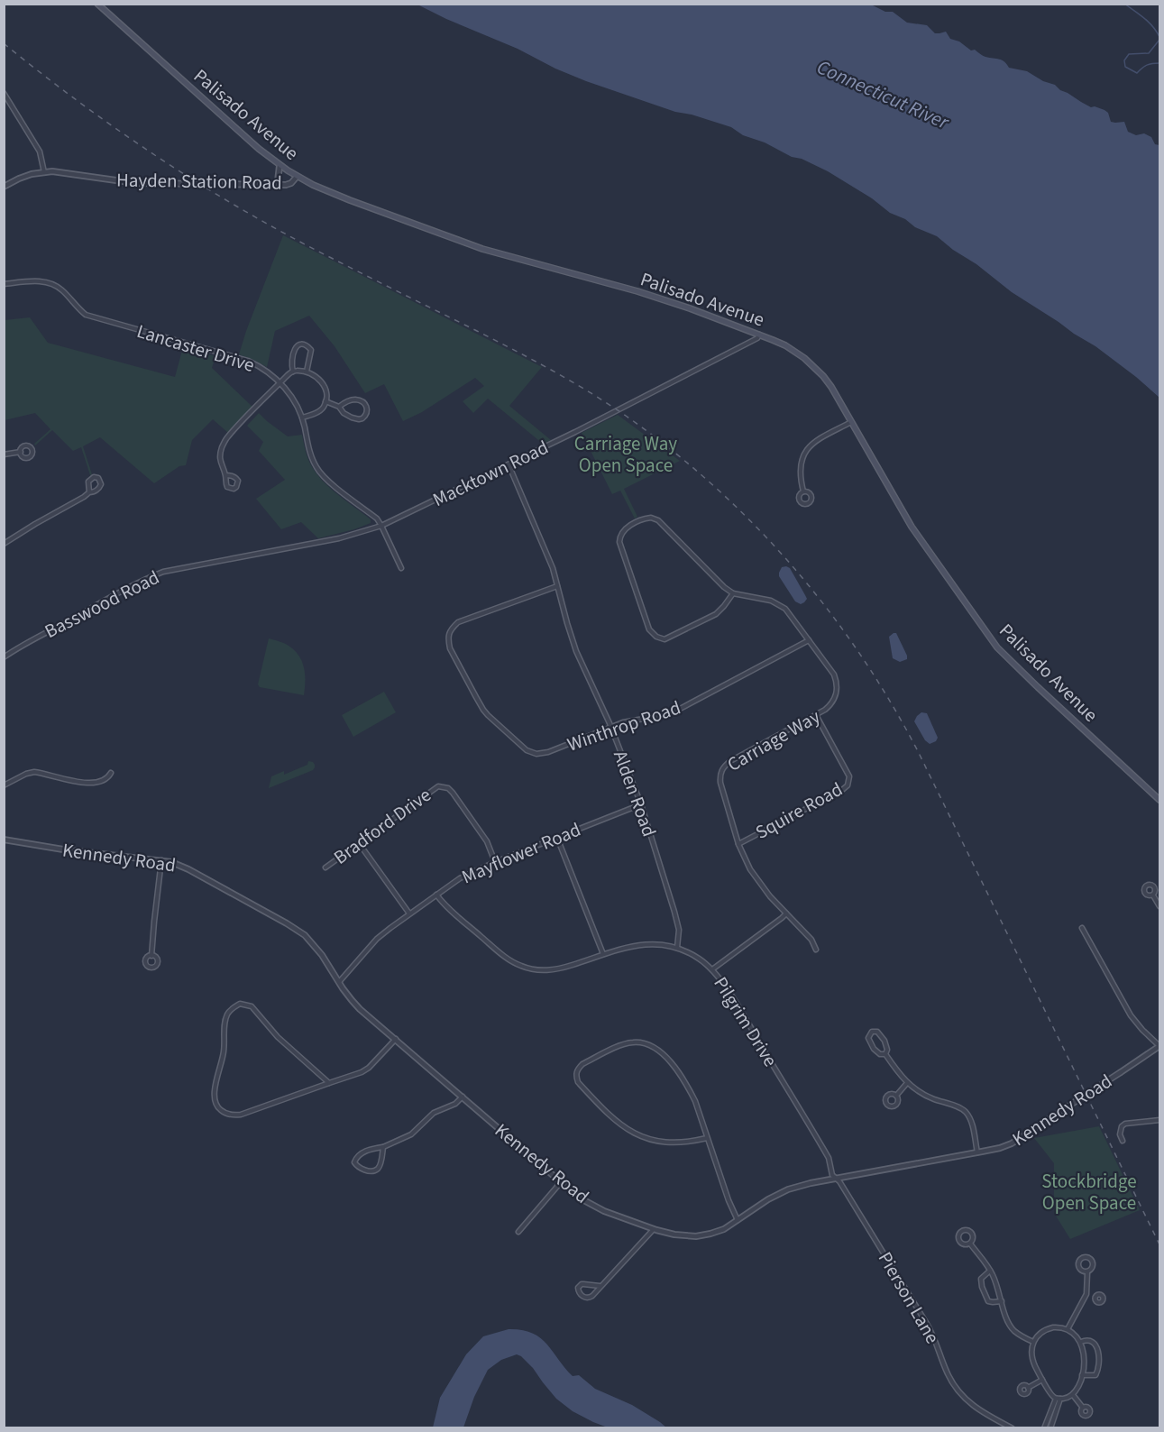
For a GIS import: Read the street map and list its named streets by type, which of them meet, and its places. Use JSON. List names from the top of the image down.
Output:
{
  "streets": {
    "main road": ["Palisado Avenue"],
    "street": [
      "Hayden Station Road",
      "Lancaster Drive",
      "Macktown Road",
      "Basswood Road",
      "Winthrop Road",
      "Carriage Way",
      "Alden Road",
      "Squire Road",
      "Bradford Drive",
      "Mayflower Road",
      "Kennedy Road",
      "Pilgrim Drive",
      "Pierson Lane"
    ]
  },
  "crossings": [
    ["Palisado Avenue", "Hayden Station Road"],
    ["Palisado Avenue", "Macktown Road"],
    ["Lancaster Drive", "Macktown Road"],
    ["Macktown Road", "Basswood Road"],
    ["Macktown Road", "Alden Road"],
    ["Winthrop Road", "Carriage Way"],
    ["Winthrop Road", "Alden Road"],
    ["Carriage Way", "Squire Road"],
    ["Alden Road", "Mayflower Road"],
    ["Alden Road", "Pilgrim Drive"],
    ["Bradford Drive", "Mayflower Road"],
    ["Mayflower Road", "Kennedy Road"],
    ["Mayflower Road", "Pilgrim Drive"],
    ["Kennedy Road", "Pilgrim Drive"],
    ["Kennedy Road", "Pierson Lane"],
    ["Pilgrim Drive", "Pierson Lane"]
  ],
  "water": ["Connecticut River"],
  "parks": ["Carriage Way Open Space", "Stockbridge Open Space"]
}
